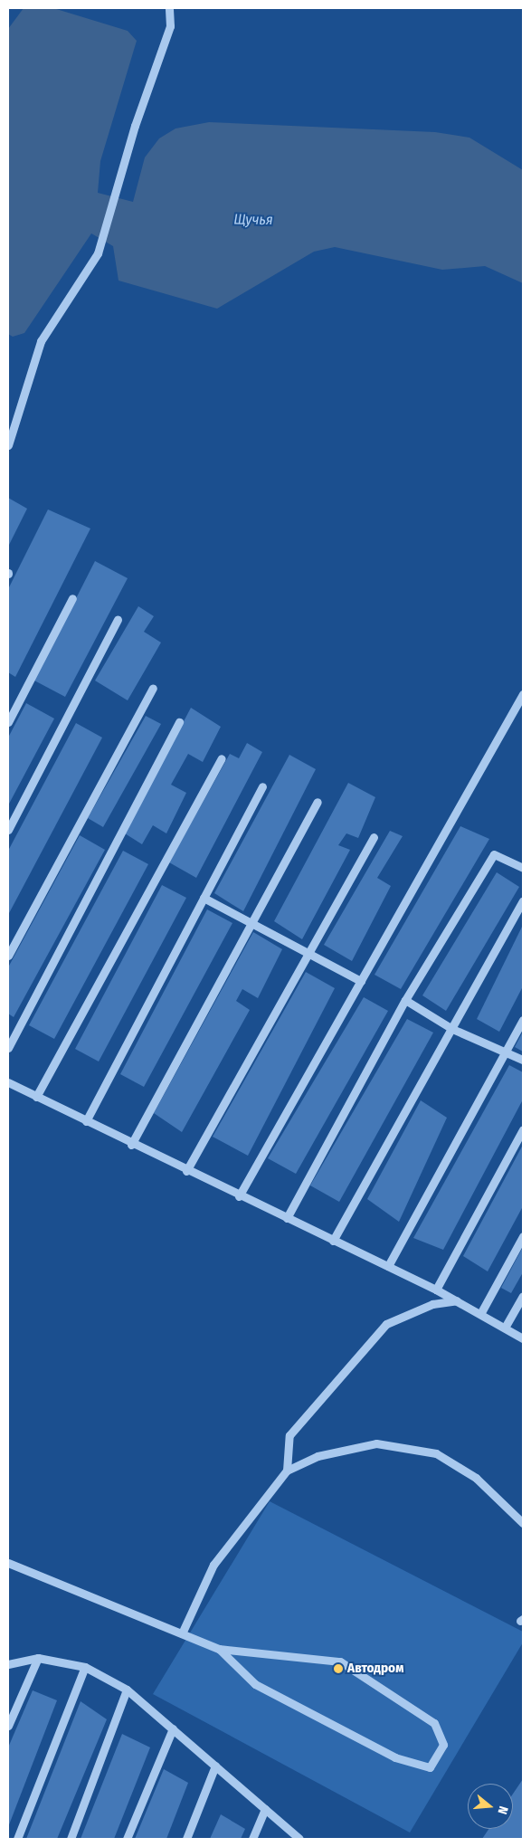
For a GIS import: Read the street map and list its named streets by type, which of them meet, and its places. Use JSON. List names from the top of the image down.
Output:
{
  "water": ["Щучья"],
  "places": ["Автодром"],
  "north": "right"
}
